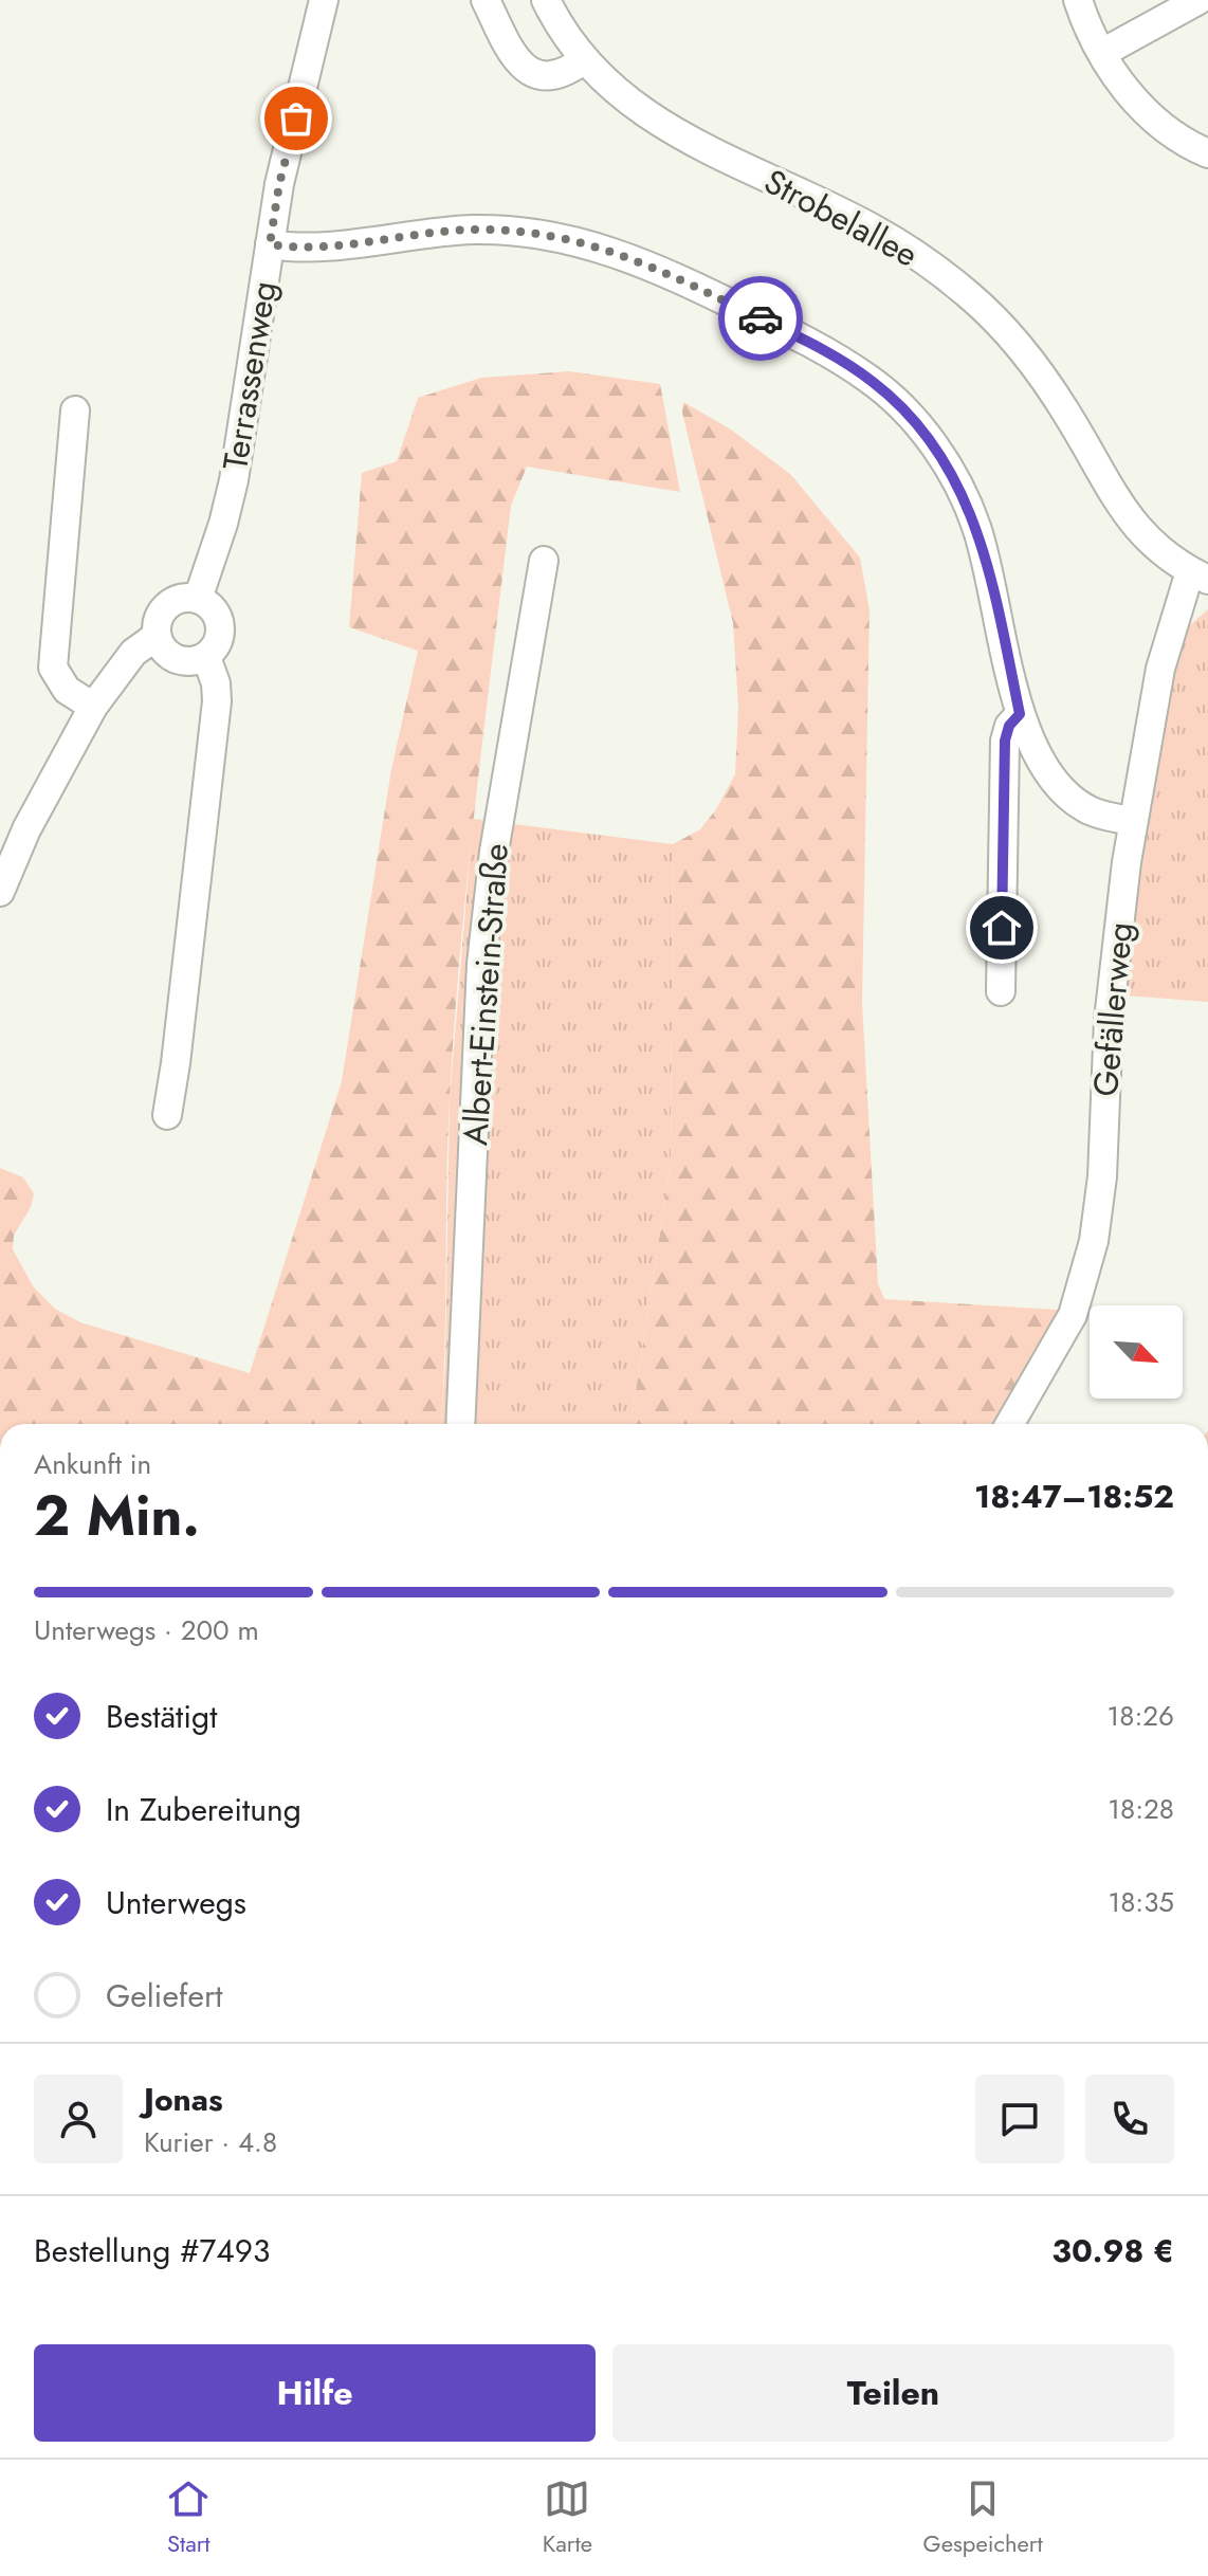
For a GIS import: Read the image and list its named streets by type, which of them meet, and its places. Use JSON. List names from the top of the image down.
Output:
{
  "streets": {
    "street": [
      "Strobelallee",
      "Terrassenweg",
      "Albert-Einstein-Straße",
      "Gefällerweg"
    ]
  },
  "crossings": [
    ["Strobelallee", "Gefällerweg"]
  ],
  "north": "bottom right",
  "page": {
    "heading": ["2 Min.", "Ankunft in", "18:47–18:52"],
    "panel": [
      "Jonas",
      "Kurier · 4.8",
      "Bestellung #7493",
      "30.98 €"
    ],
    "bar": "Unterwegs · 200 m",
    "list": [
      ["Bestätigt", "18:26"],
      ["In Zubereitung", "18:28"],
      ["Unterwegs", "18:35"],
      "Geliefert"
    ],
    "buttons": ["Hilfe", "Teilen"],
    "tabs": ["Start", "Karte", "Gespeichert"]
  }
}
